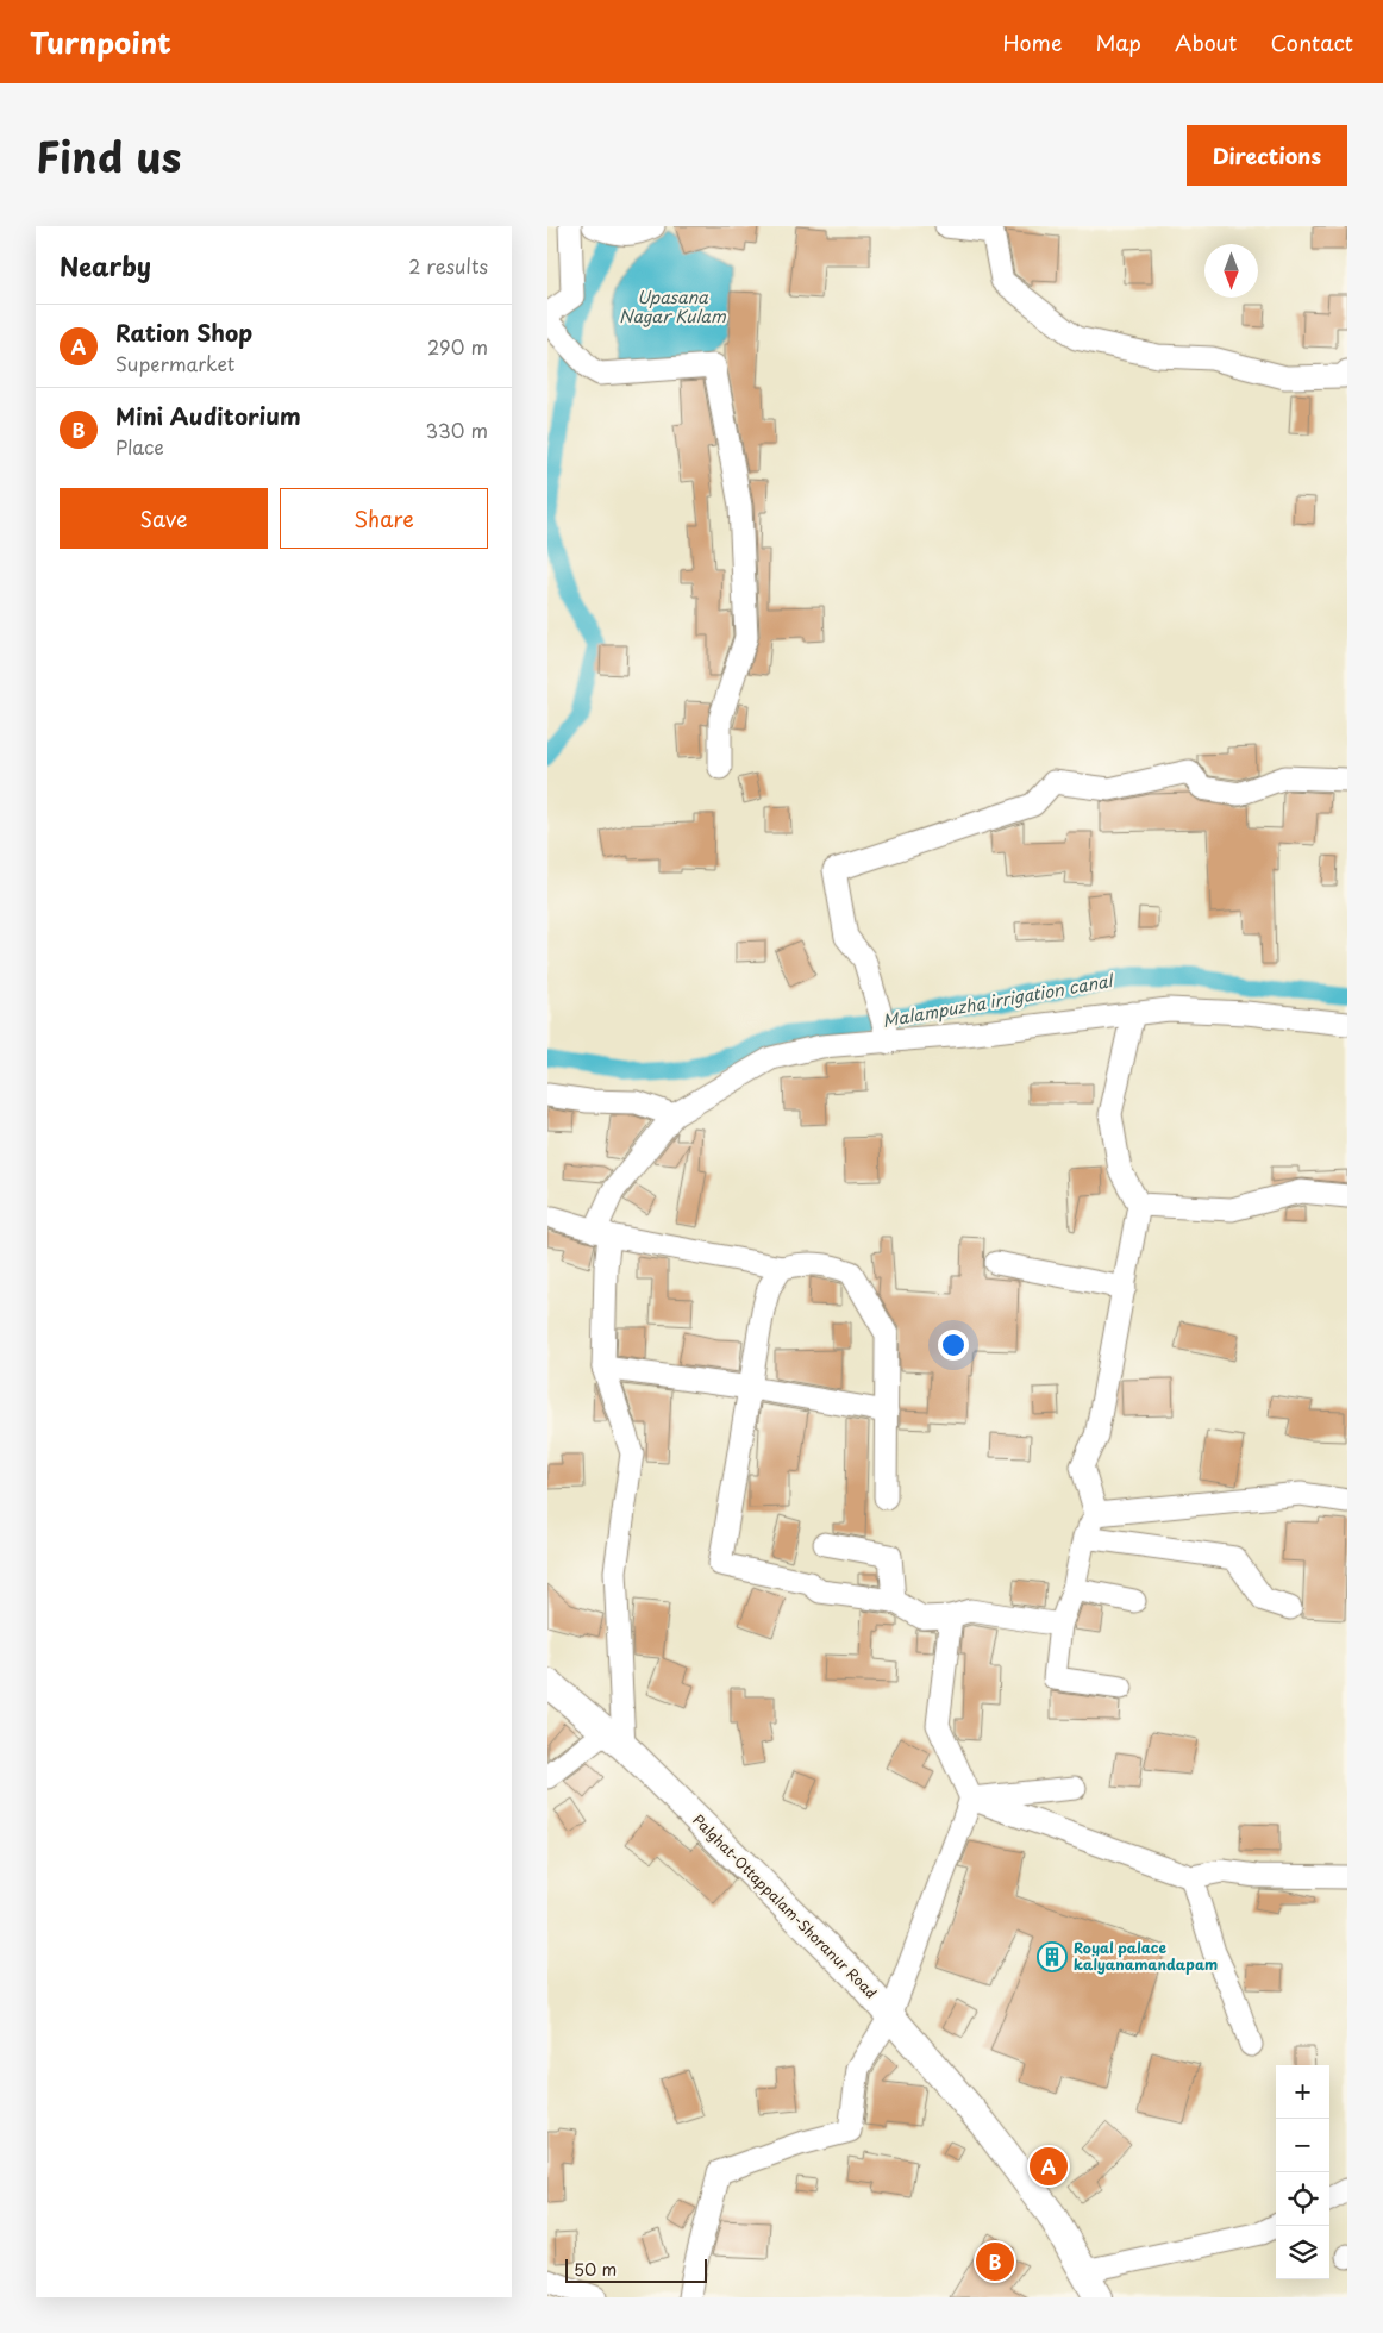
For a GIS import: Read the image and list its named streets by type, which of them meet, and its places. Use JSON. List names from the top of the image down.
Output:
{
  "streets": {
    "main road": ["Palghat-Ottappalam-Shoranur Road"]
  },
  "water": ["Upasana Nagar Kulam", "Malampuzha irrigation canal"],
  "places": {
    "building": ["Royal palace kalyanamandapam"]
  },
  "scale_bar": "50 m",
  "north": "bottom",
  "page": {
    "header": "Turnpoint",
    "nav": [
      "Home",
      "Map",
      "About",
      "Contact"
    ],
    "title": "Find us",
    "buttons": [
      "Directions",
      ["Save", "Share"]
    ],
    "heading": ["Nearby", "2 results"],
    "list": [
      {
        "mark": "A",
        "name": "Ration Shop",
        "note": "Supermarket",
        "value": "290 m"
      },
      {
        "mark": "B",
        "name": "Mini Auditorium",
        "note": "Place",
        "value": "330 m"
      }
    ],
    "map_buttons": ["+", "−"],
    "pins": ["A", "B"],
    "scale": "50 m"
  }
}
